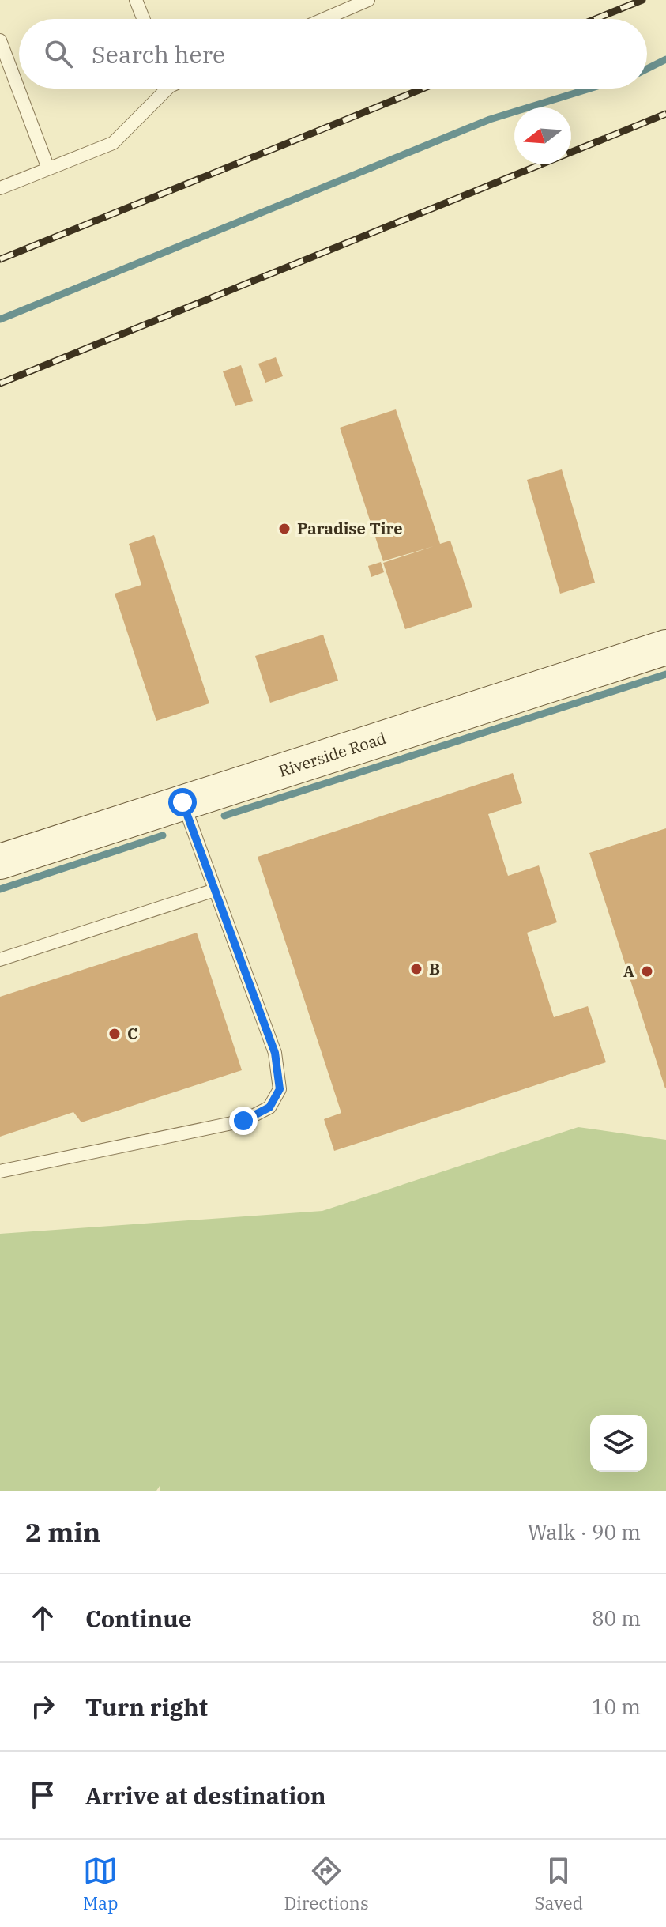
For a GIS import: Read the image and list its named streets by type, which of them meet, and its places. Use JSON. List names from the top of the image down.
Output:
{
  "streets": {
    "street": ["Riverside Road"]
  },
  "places": [
    "Paradise Tire",
    "B",
    "A",
    "C"
  ],
  "north": "left",
  "page": {
    "search": "Search here",
    "heading": ["2 min", "Walk · 90 m"],
    "list": [
      ["Continue", "80 m"],
      ["Turn right", "10 m"],
      "Arrive at destination"
    ],
    "nav": ["Map", "Directions", "Saved"]
  }
}
